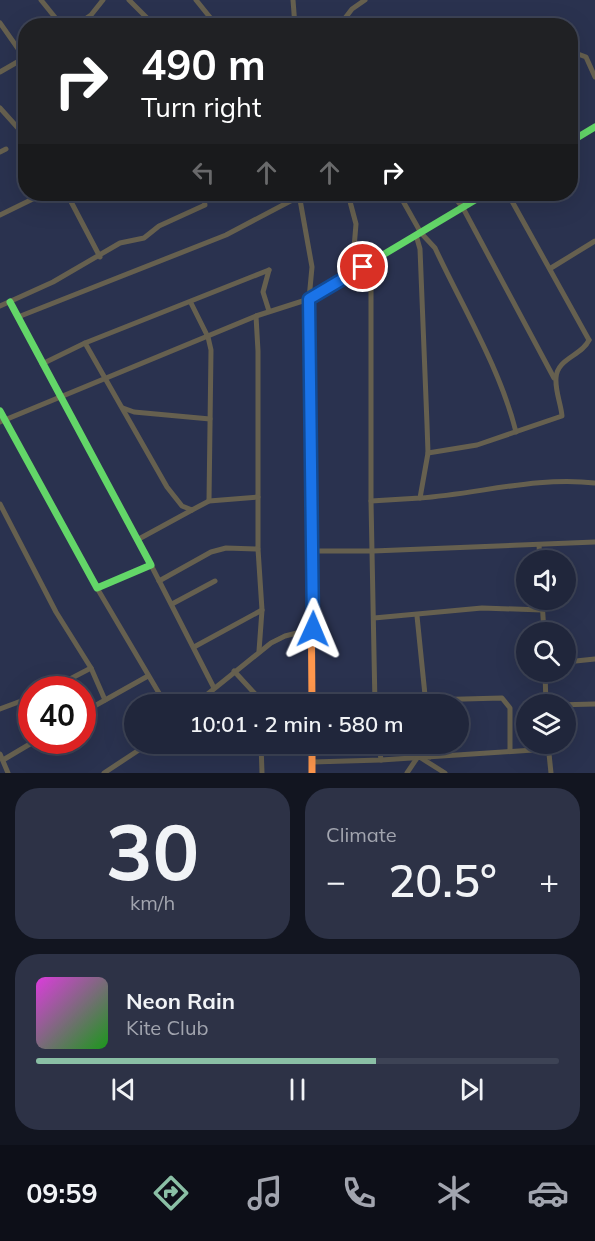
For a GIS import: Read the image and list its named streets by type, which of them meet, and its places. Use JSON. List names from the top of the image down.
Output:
{
  "page": {
    "turn": ["490 m", "Turn right"],
    "limit": "40",
    "trip": "10:01 · 2 min · 580 m",
    "tile": [
      ["30", "km/h"],
      "Climate"
    ],
    "heat": ["−", "20.5°", "+"],
    "song": ["Neon Rain", "Kite Club"],
    "tabs": "09:59"
  }
}
